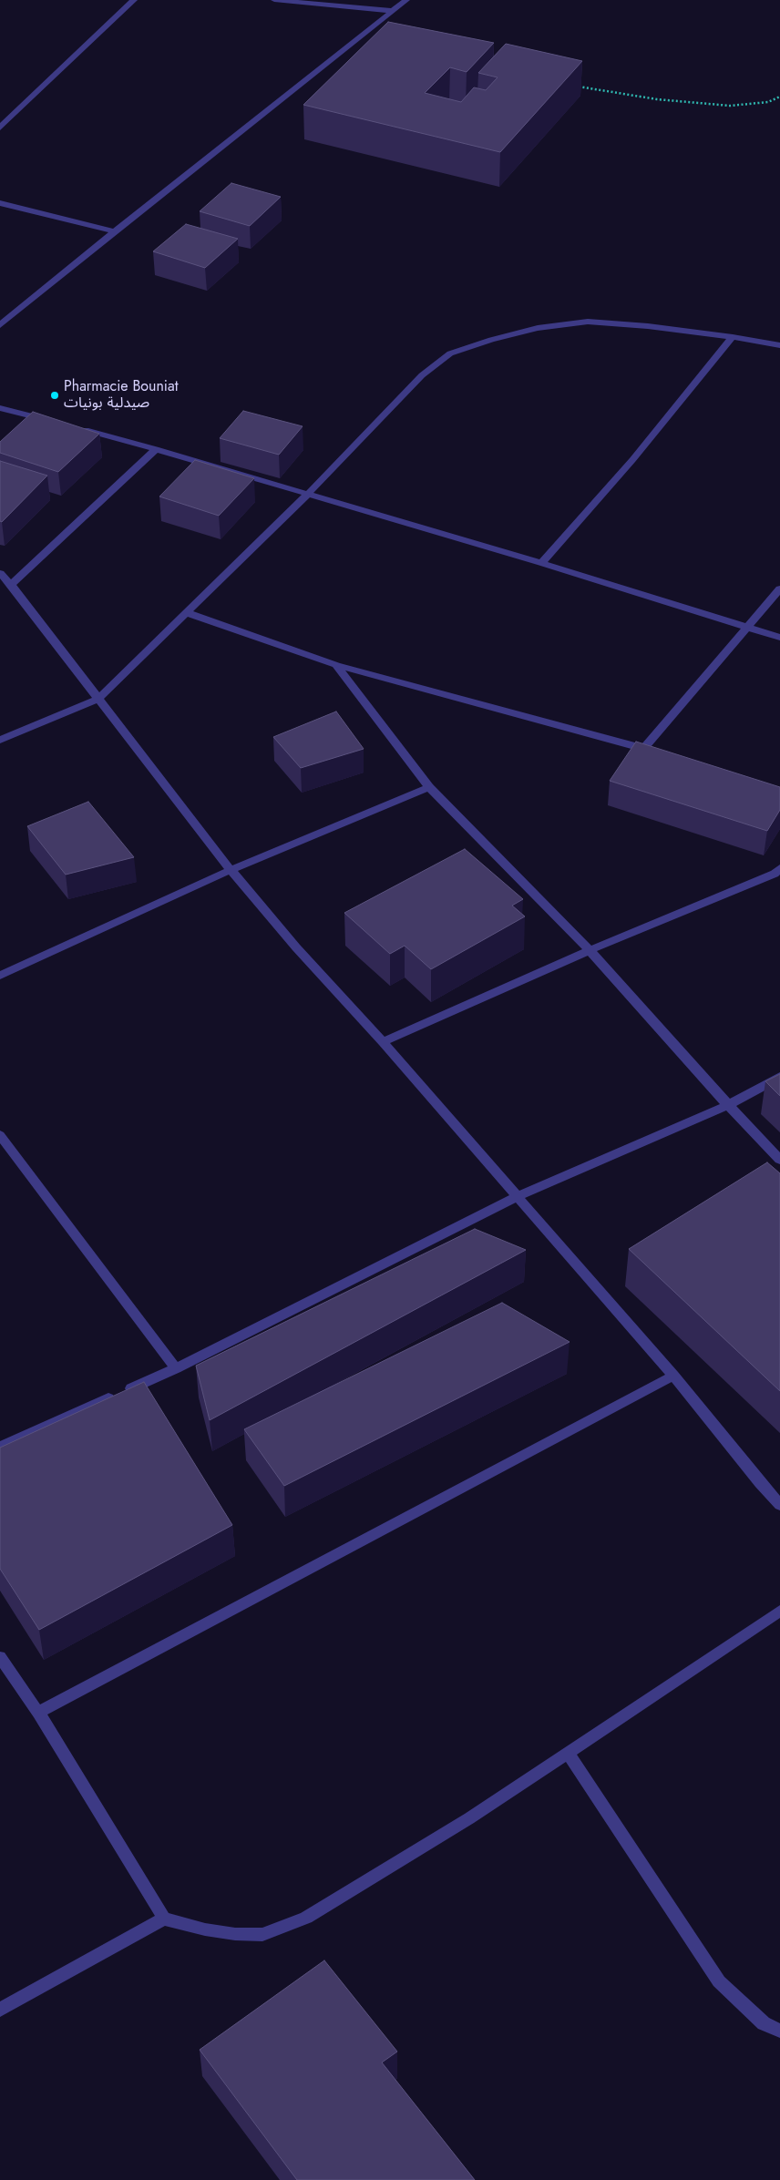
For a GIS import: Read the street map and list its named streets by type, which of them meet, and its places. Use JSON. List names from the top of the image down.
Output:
{
  "places": ["Pharmacie Bouniat صيدلية بونيات"]
}
